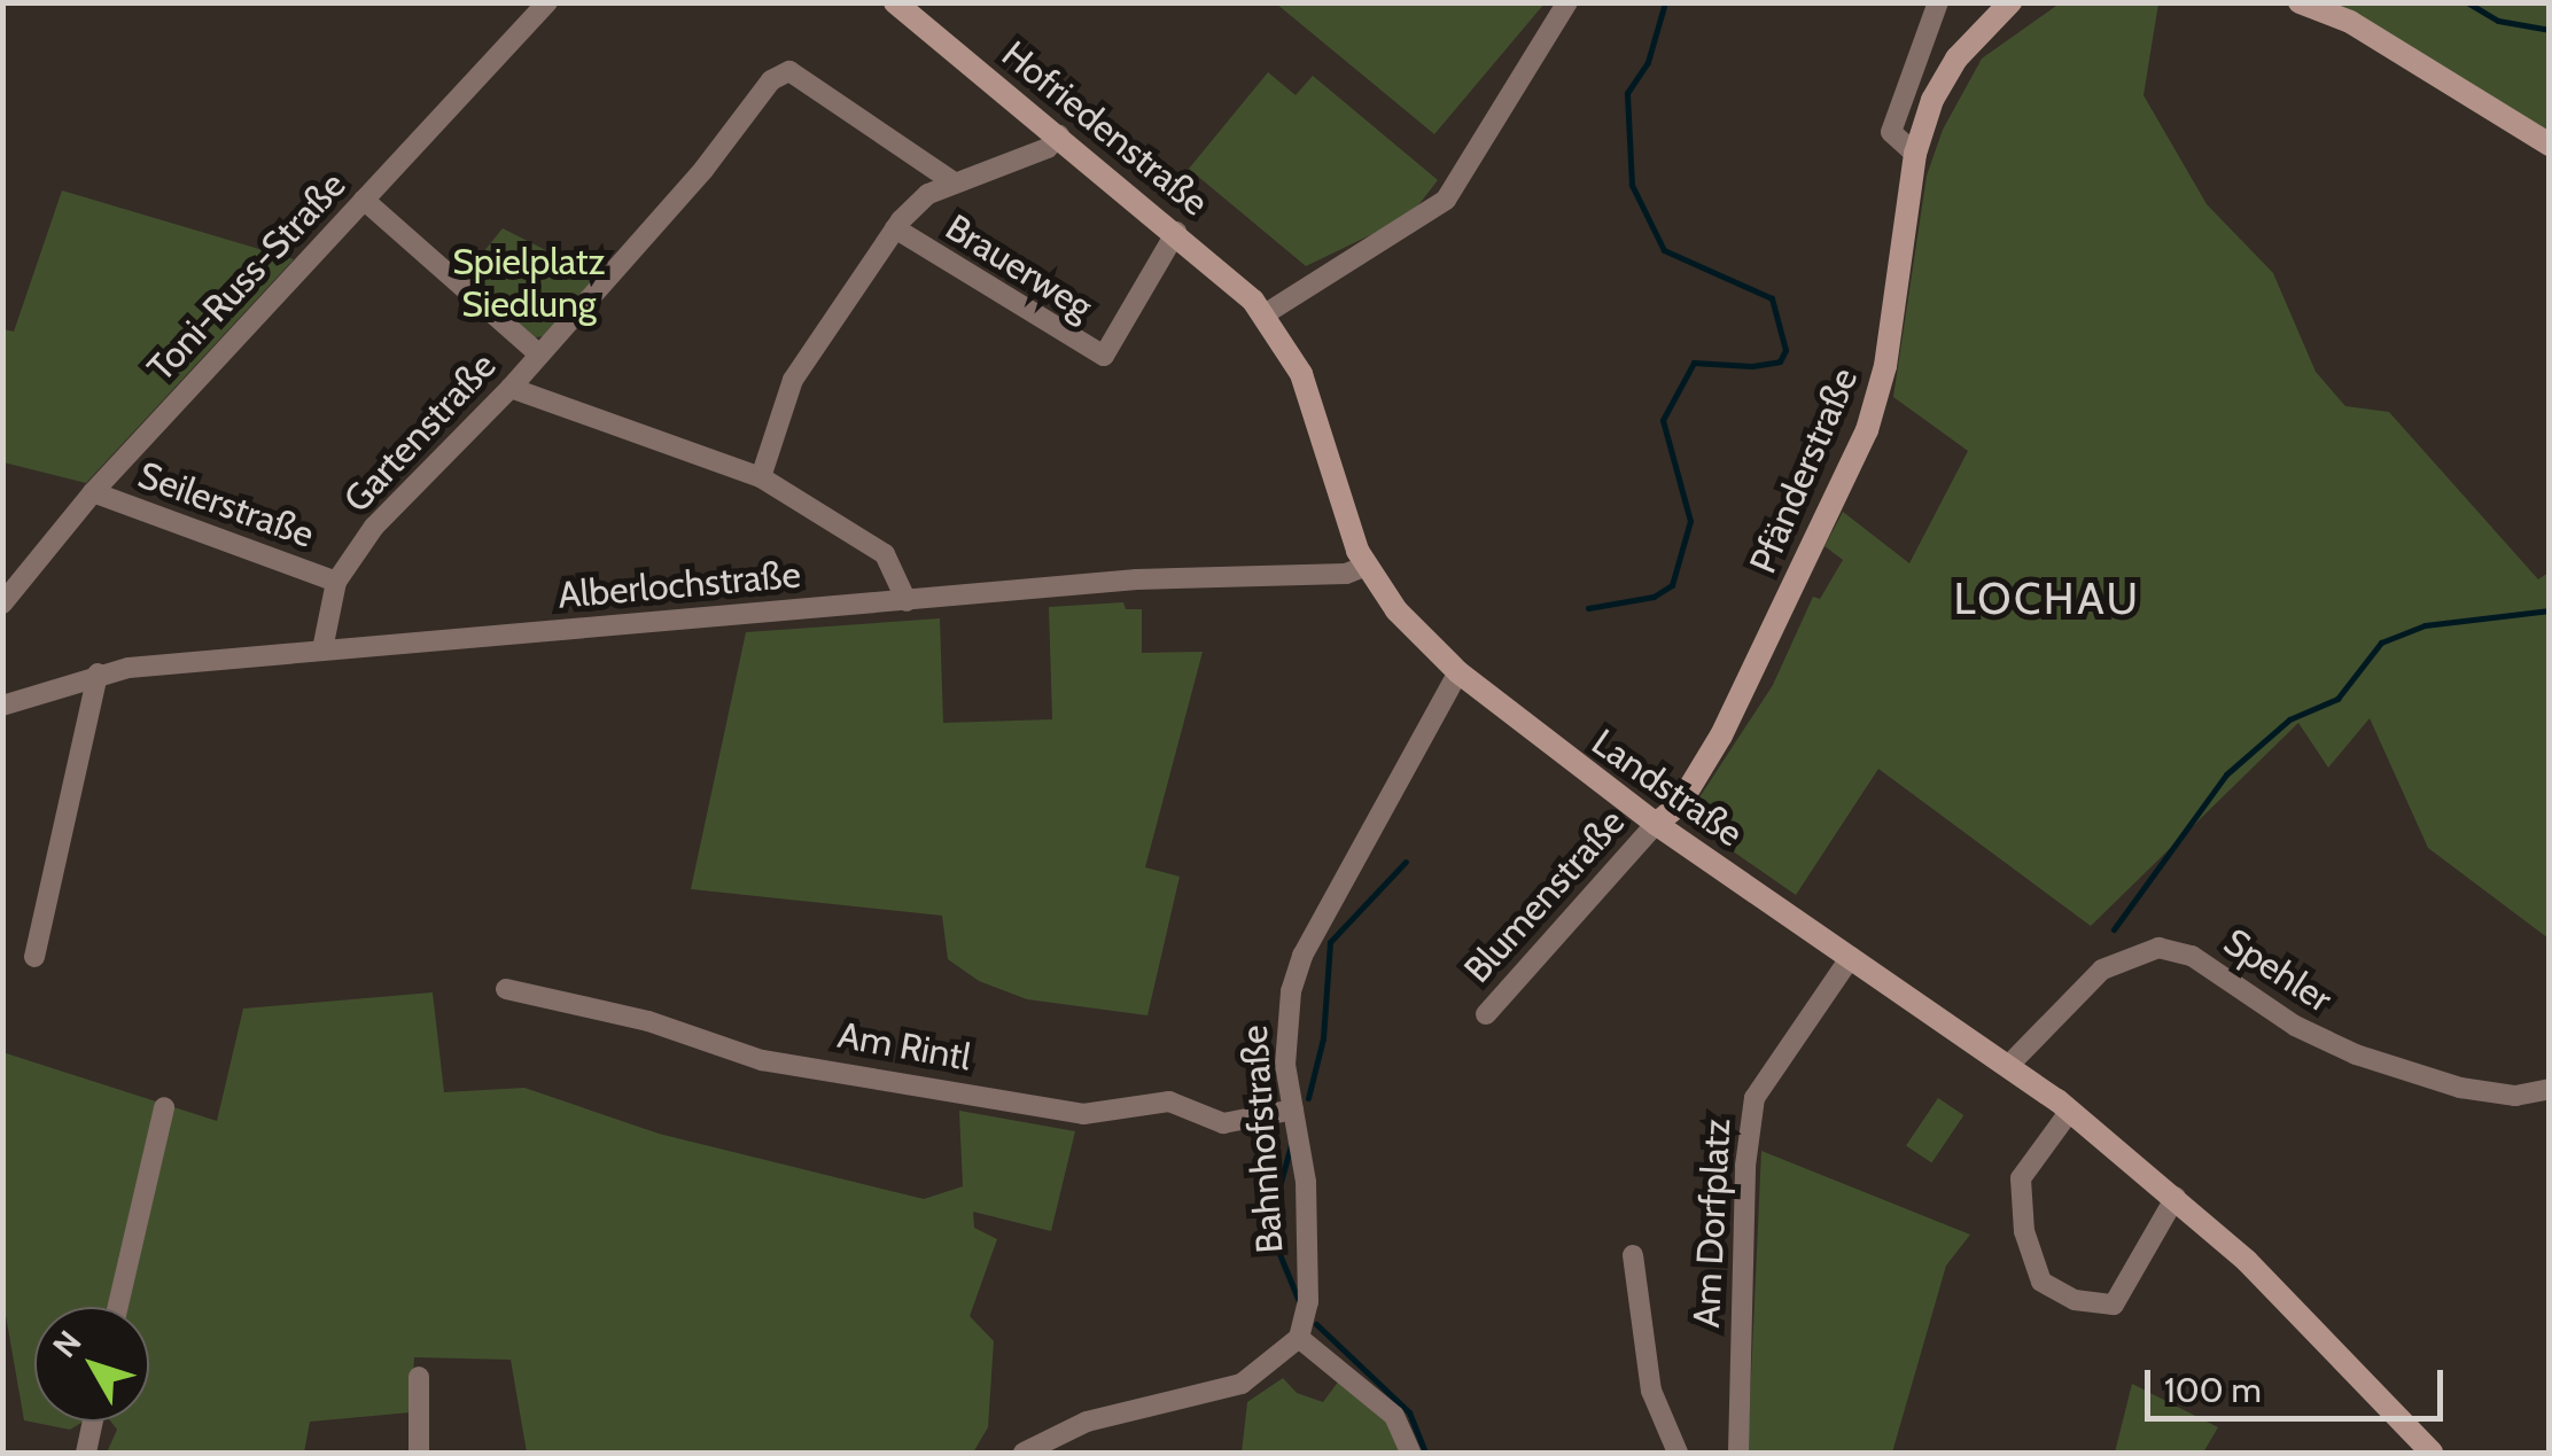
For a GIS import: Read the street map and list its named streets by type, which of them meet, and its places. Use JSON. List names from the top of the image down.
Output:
{
  "streets": {
    "main road": ["Hofriedenstraße", "Pfänderstraße", "Landstraße"],
    "street": [
      "Brauerweg",
      "Toni-Russ-Straße",
      "Gartenstraße",
      "Seilerstraße",
      "Alberlochstraße",
      "Blumenstraße",
      "Spehler",
      "Am Rintl",
      "Bahnhofstraße",
      "Am Dorfplatz"
    ]
  },
  "crossings": [
    ["Hofriedenstraße", "Brauerweg"],
    ["Hofriedenstraße", "Landstraße"],
    ["Toni-Russ-Straße", "Seilerstraße"],
    ["Gartenstraße", "Seilerstraße"],
    ["Gartenstraße", "Alberlochstraße"],
    ["Pfänderstraße", "Landstraße"],
    ["Pfänderstraße", "Blumenstraße"],
    ["Alberlochstraße", "Landstraße"],
    ["Landstraße", "Blumenstraße"],
    ["Landstraße", "Spehler"],
    ["Landstraße", "Bahnhofstraße"],
    ["Landstraße", "Am Dorfplatz"],
    ["Am Rintl", "Bahnhofstraße"]
  ],
  "districts": ["LOCHAU"],
  "parks": ["Spielplatz Siedlung"],
  "scale_bar": "100 m",
  "north": "top left"
}
